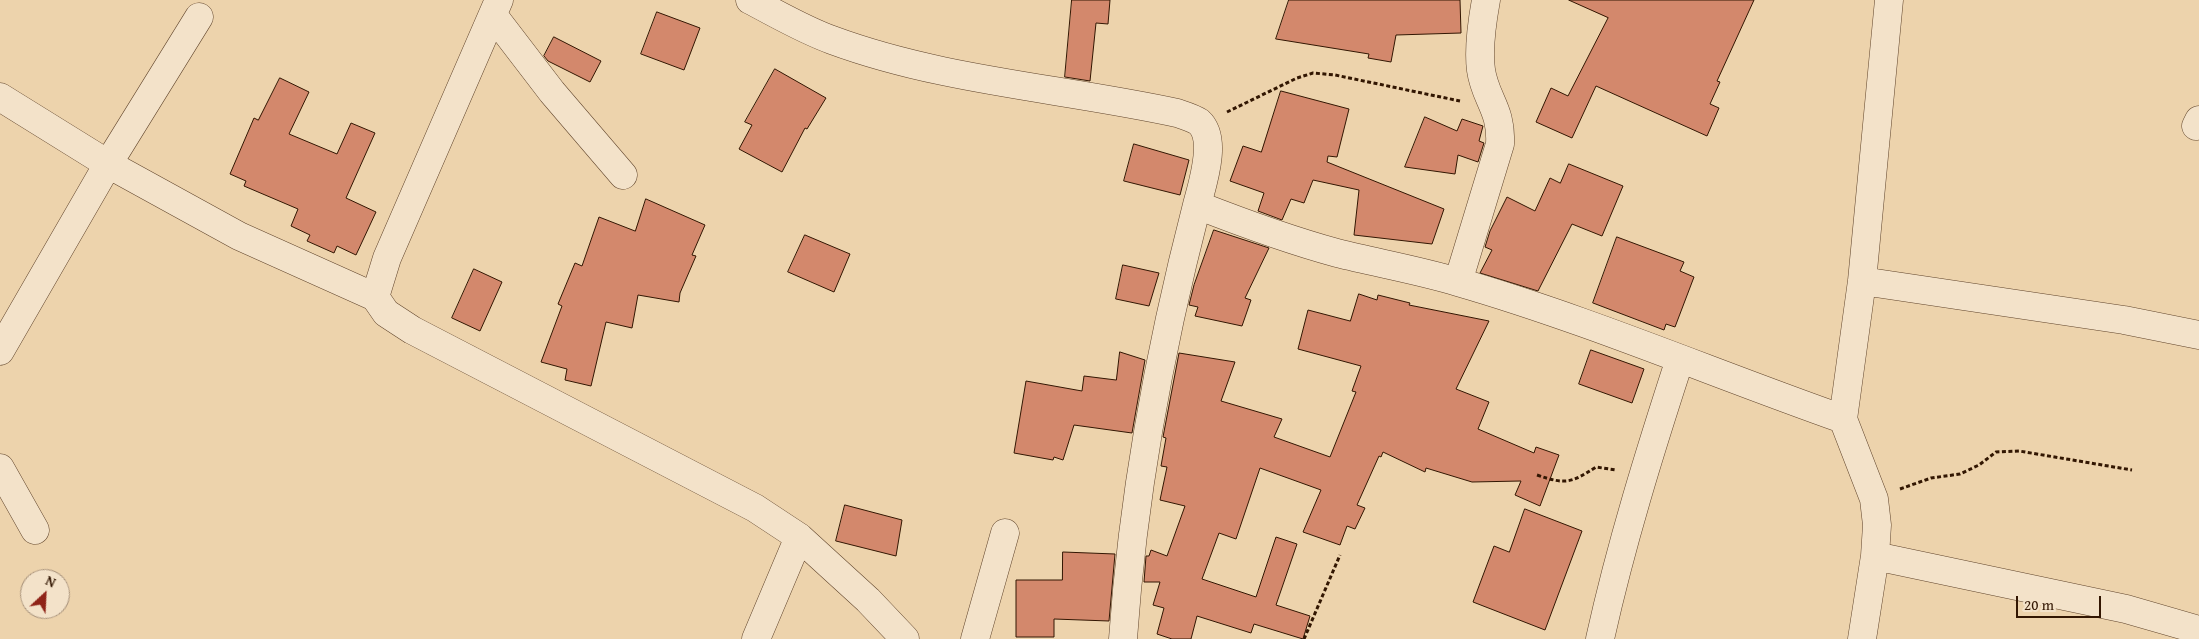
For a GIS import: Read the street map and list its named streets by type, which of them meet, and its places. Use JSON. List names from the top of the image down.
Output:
{
  "scale_bar": "20 m",
  "north": "top right"
}
